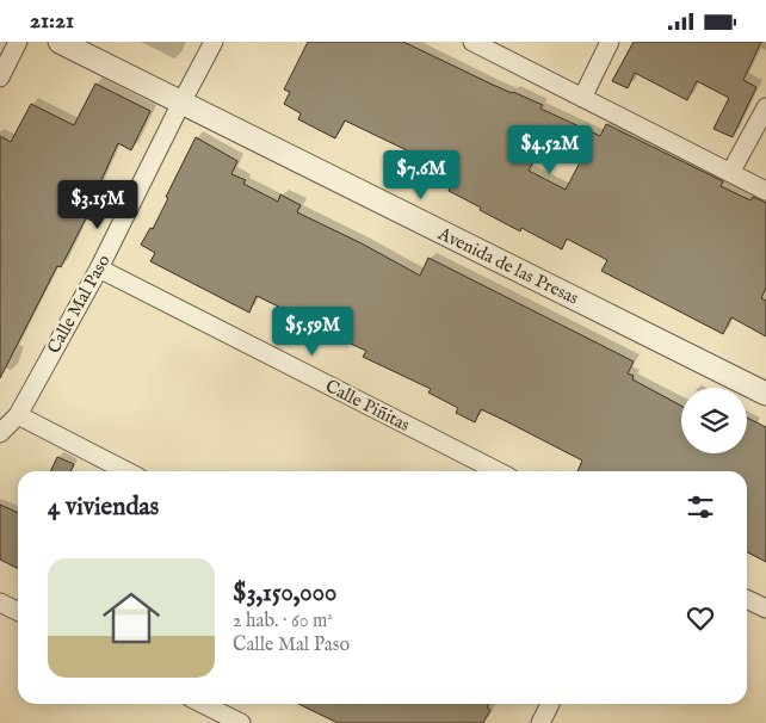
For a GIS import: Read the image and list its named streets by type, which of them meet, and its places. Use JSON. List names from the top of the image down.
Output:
{
  "streets": {
    "street": ["Avenida de las Presas", "Calle Mal Paso", "Calle Piñitas"]
  },
  "crossings": [
    ["Avenida de las Presas", "Calle Mal Paso"],
    ["Calle Mal Paso", "Calle Piñitas"]
  ],
  "page": {
    "status": "21:21",
    "price": [
      "$4.52M",
      "$7.6M",
      "$3.15M",
      "$5.59M"
    ],
    "heading": "4 viviendas",
    "list": [
      {
        "name": "$3,150,000",
        "note": "2 hab. · 60 m² · Calle Mal Paso"
      }
    ]
  }
}
